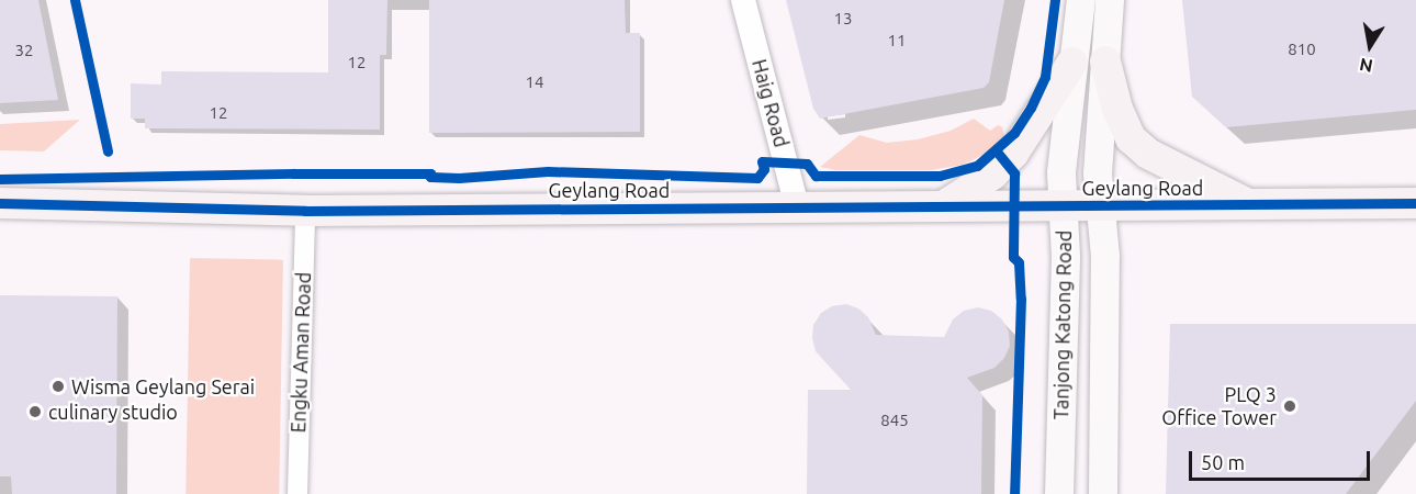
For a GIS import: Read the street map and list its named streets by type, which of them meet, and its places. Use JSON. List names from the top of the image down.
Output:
{
  "streets": {
    "main road": ["Geylang Road", "Tanjong Katong Road"],
    "street": ["Haig Road", "Engku Aman Road"]
  },
  "crossings": [
    ["Haig Road", "Geylang Road"],
    ["Geylang Road", "Tanjong Katong Road"],
    ["Geylang Road", "Engku Aman Road"]
  ],
  "places": ["Wisma Geylang Serai", "PLQ 3 Office Tower", "culinary studio"],
  "house_numbers": [
    "13",
    "11",
    "810",
    "32",
    "12",
    "14",
    "12",
    "845"
  ],
  "scale_bar": "50 m",
  "north": "bottom"
}
